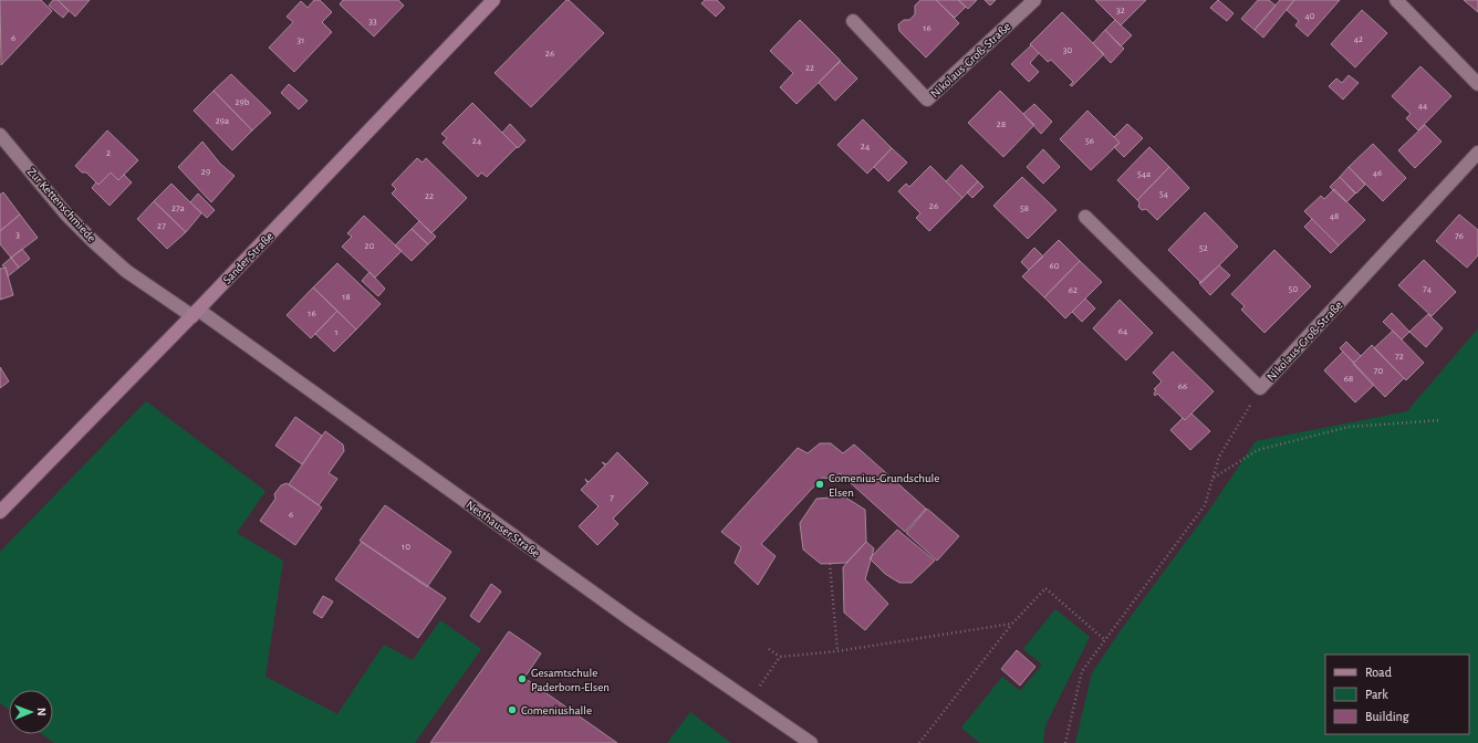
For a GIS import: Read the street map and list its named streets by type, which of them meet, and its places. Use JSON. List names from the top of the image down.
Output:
{
  "streets": {
    "street": [
      "Nikolaus-Groß-Straße",
      "Zur Kettenschmiede",
      "Sander Straße",
      "Nesthauser Straße"
    ]
  },
  "crossings": [
    ["Zur Kettenschmiede", "Sander Straße"],
    ["Zur Kettenschmiede", "Nesthauser Straße"],
    ["Sander Straße", "Nesthauser Straße"]
  ],
  "places": ["Comenius-Grundschule Elsen", "Gesamtschule Paderborn-Elsen", "Comeniushalle"],
  "house_numbers": [
    "32",
    "40",
    "33",
    "16",
    "6",
    "42",
    "31",
    "30",
    "26",
    "22",
    "29b",
    "44",
    "29a",
    "28",
    "24",
    "56",
    "24",
    "2",
    "29",
    "46",
    "54a",
    "54",
    "22",
    "26",
    "27a",
    "58",
    "48",
    "27",
    "3",
    "76",
    "20",
    "52",
    "60",
    "50",
    "74",
    "62",
    "18",
    "16",
    "64",
    "1",
    "72",
    "70",
    "68",
    "66",
    "7",
    "6",
    "10"
  ],
  "legend": ["Road", "Park", "Building"],
  "north": "right"
}
